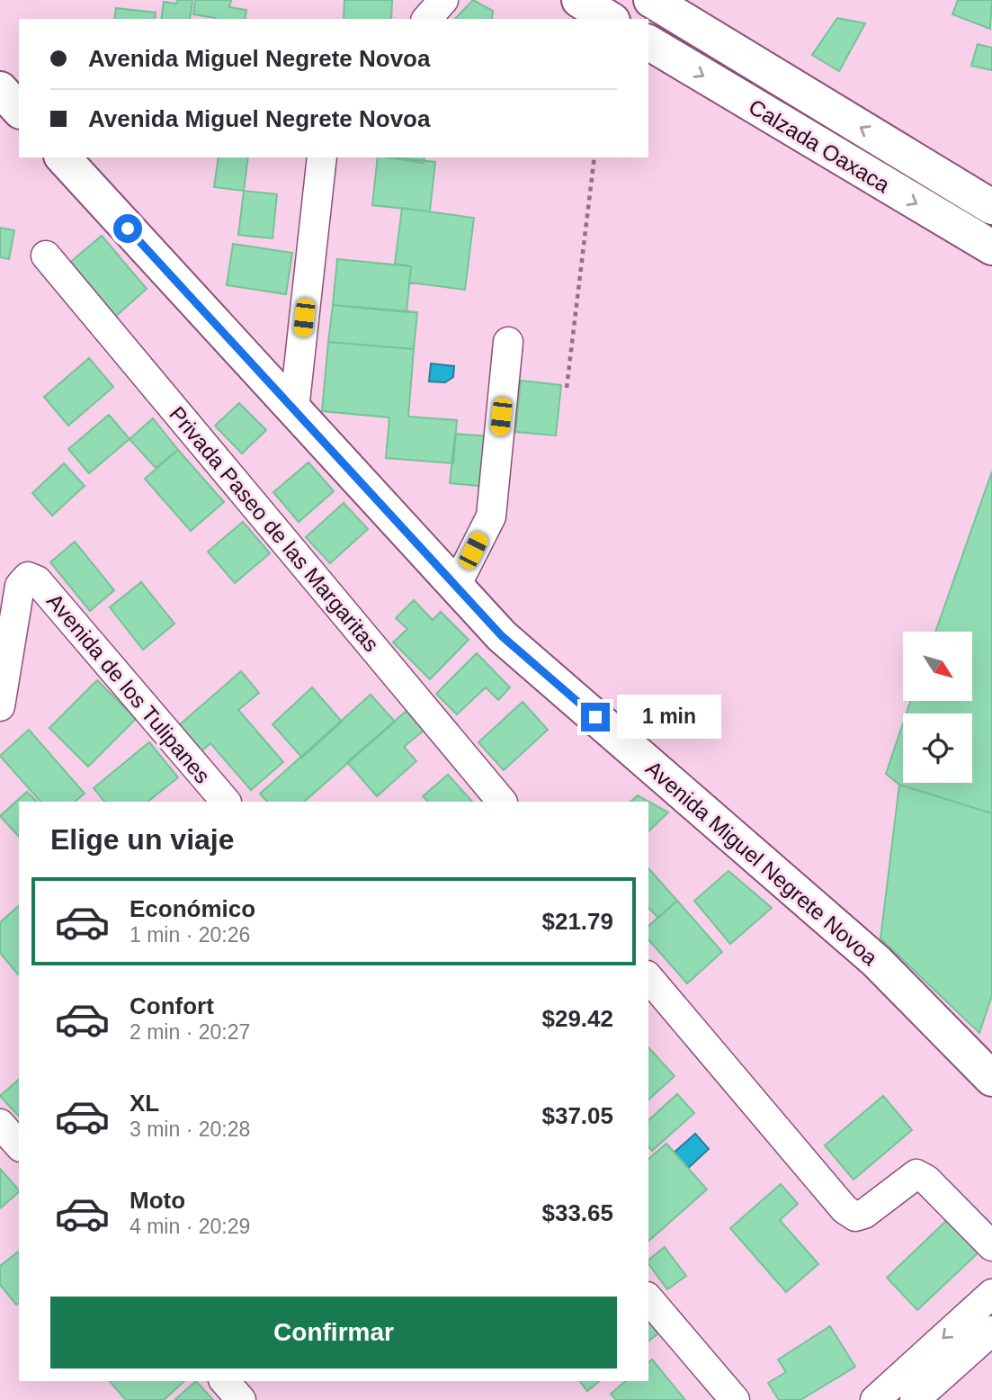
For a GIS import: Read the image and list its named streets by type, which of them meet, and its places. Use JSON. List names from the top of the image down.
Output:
{
  "streets": {
    "main road": ["Calzada Oaxaca", "Avenida Miguel Negrete Novoa"],
    "street": ["Privada Paseo de las Margaritas", "Avenida de los Tulipanes"]
  },
  "north": "bottom right",
  "page": {
    "banner": ["Avenida Miguel Negrete Novoa", "Avenida Miguel Negrete Novoa"],
    "bubble": "1 min",
    "heading": "Elige un viaje",
    "list": [
      {
        "name": "Económico",
        "note": "1 min · 20:26",
        "value": "$21.79"
      },
      {
        "name": "Confort",
        "note": "2 min · 20:27",
        "value": "$29.42"
      },
      {
        "name": "XL",
        "note": "3 min · 20:28",
        "value": "$37.05"
      },
      {
        "name": "Moto",
        "note": "4 min · 20:29",
        "value": "$33.65"
      }
    ],
    "buttons": "Confirmar"
  }
}
